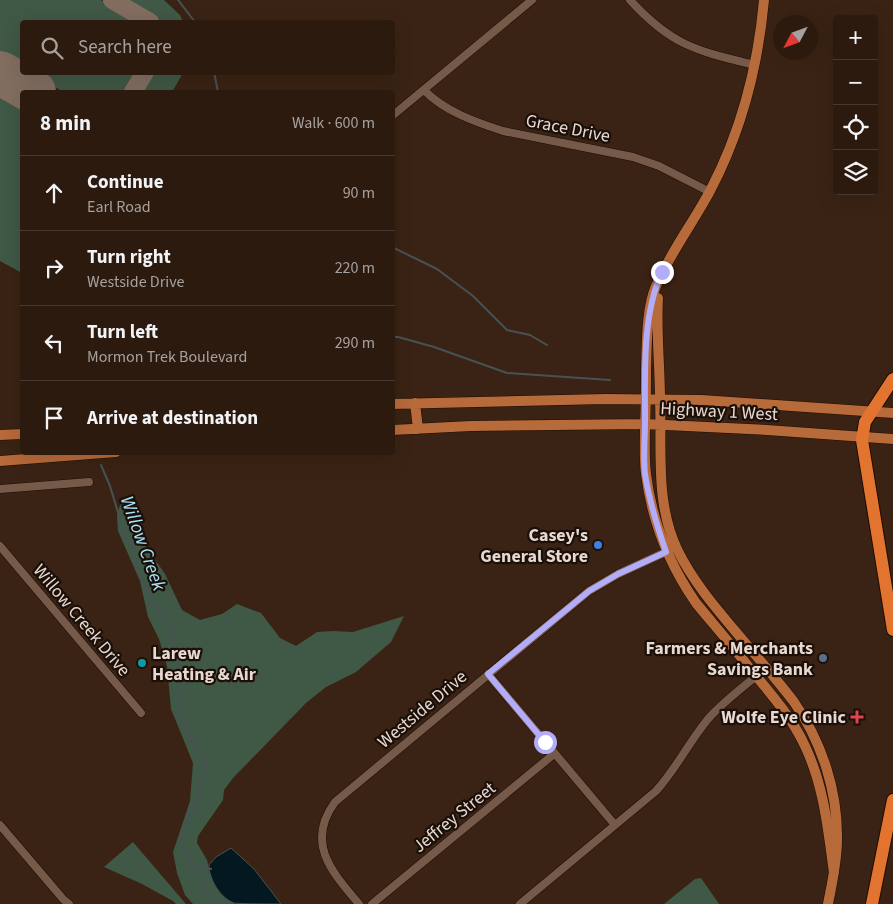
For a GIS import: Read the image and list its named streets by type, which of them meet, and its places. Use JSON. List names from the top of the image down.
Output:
{
  "streets": {
    "main road": ["Highway 1 West"],
    "street": [
      "Grace Drive",
      "Willow Creek Drive",
      "Westside Drive",
      "Jeffrey Street"
    ]
  },
  "water": ["Willow Creek"],
  "places": {
    "other": ["Casey's General Store", "Farmers & Merchants Savings Bank", "Larew Heating & Air"],
    "health": ["Wolfe Eye Clinic"]
  },
  "north": "bottom left",
  "page": {
    "map_buttons": ["+", "−"],
    "search": "Search here",
    "heading": ["8 min", "Walk · 600 m"],
    "list": [
      ["Continue", "Earl Road", "90 m"],
      ["Turn right", "Westside Drive", "220 m"],
      ["Turn left", "Mormon Trek Boulevard", "290 m"],
      "Arrive at destination"
    ]
  }
}
